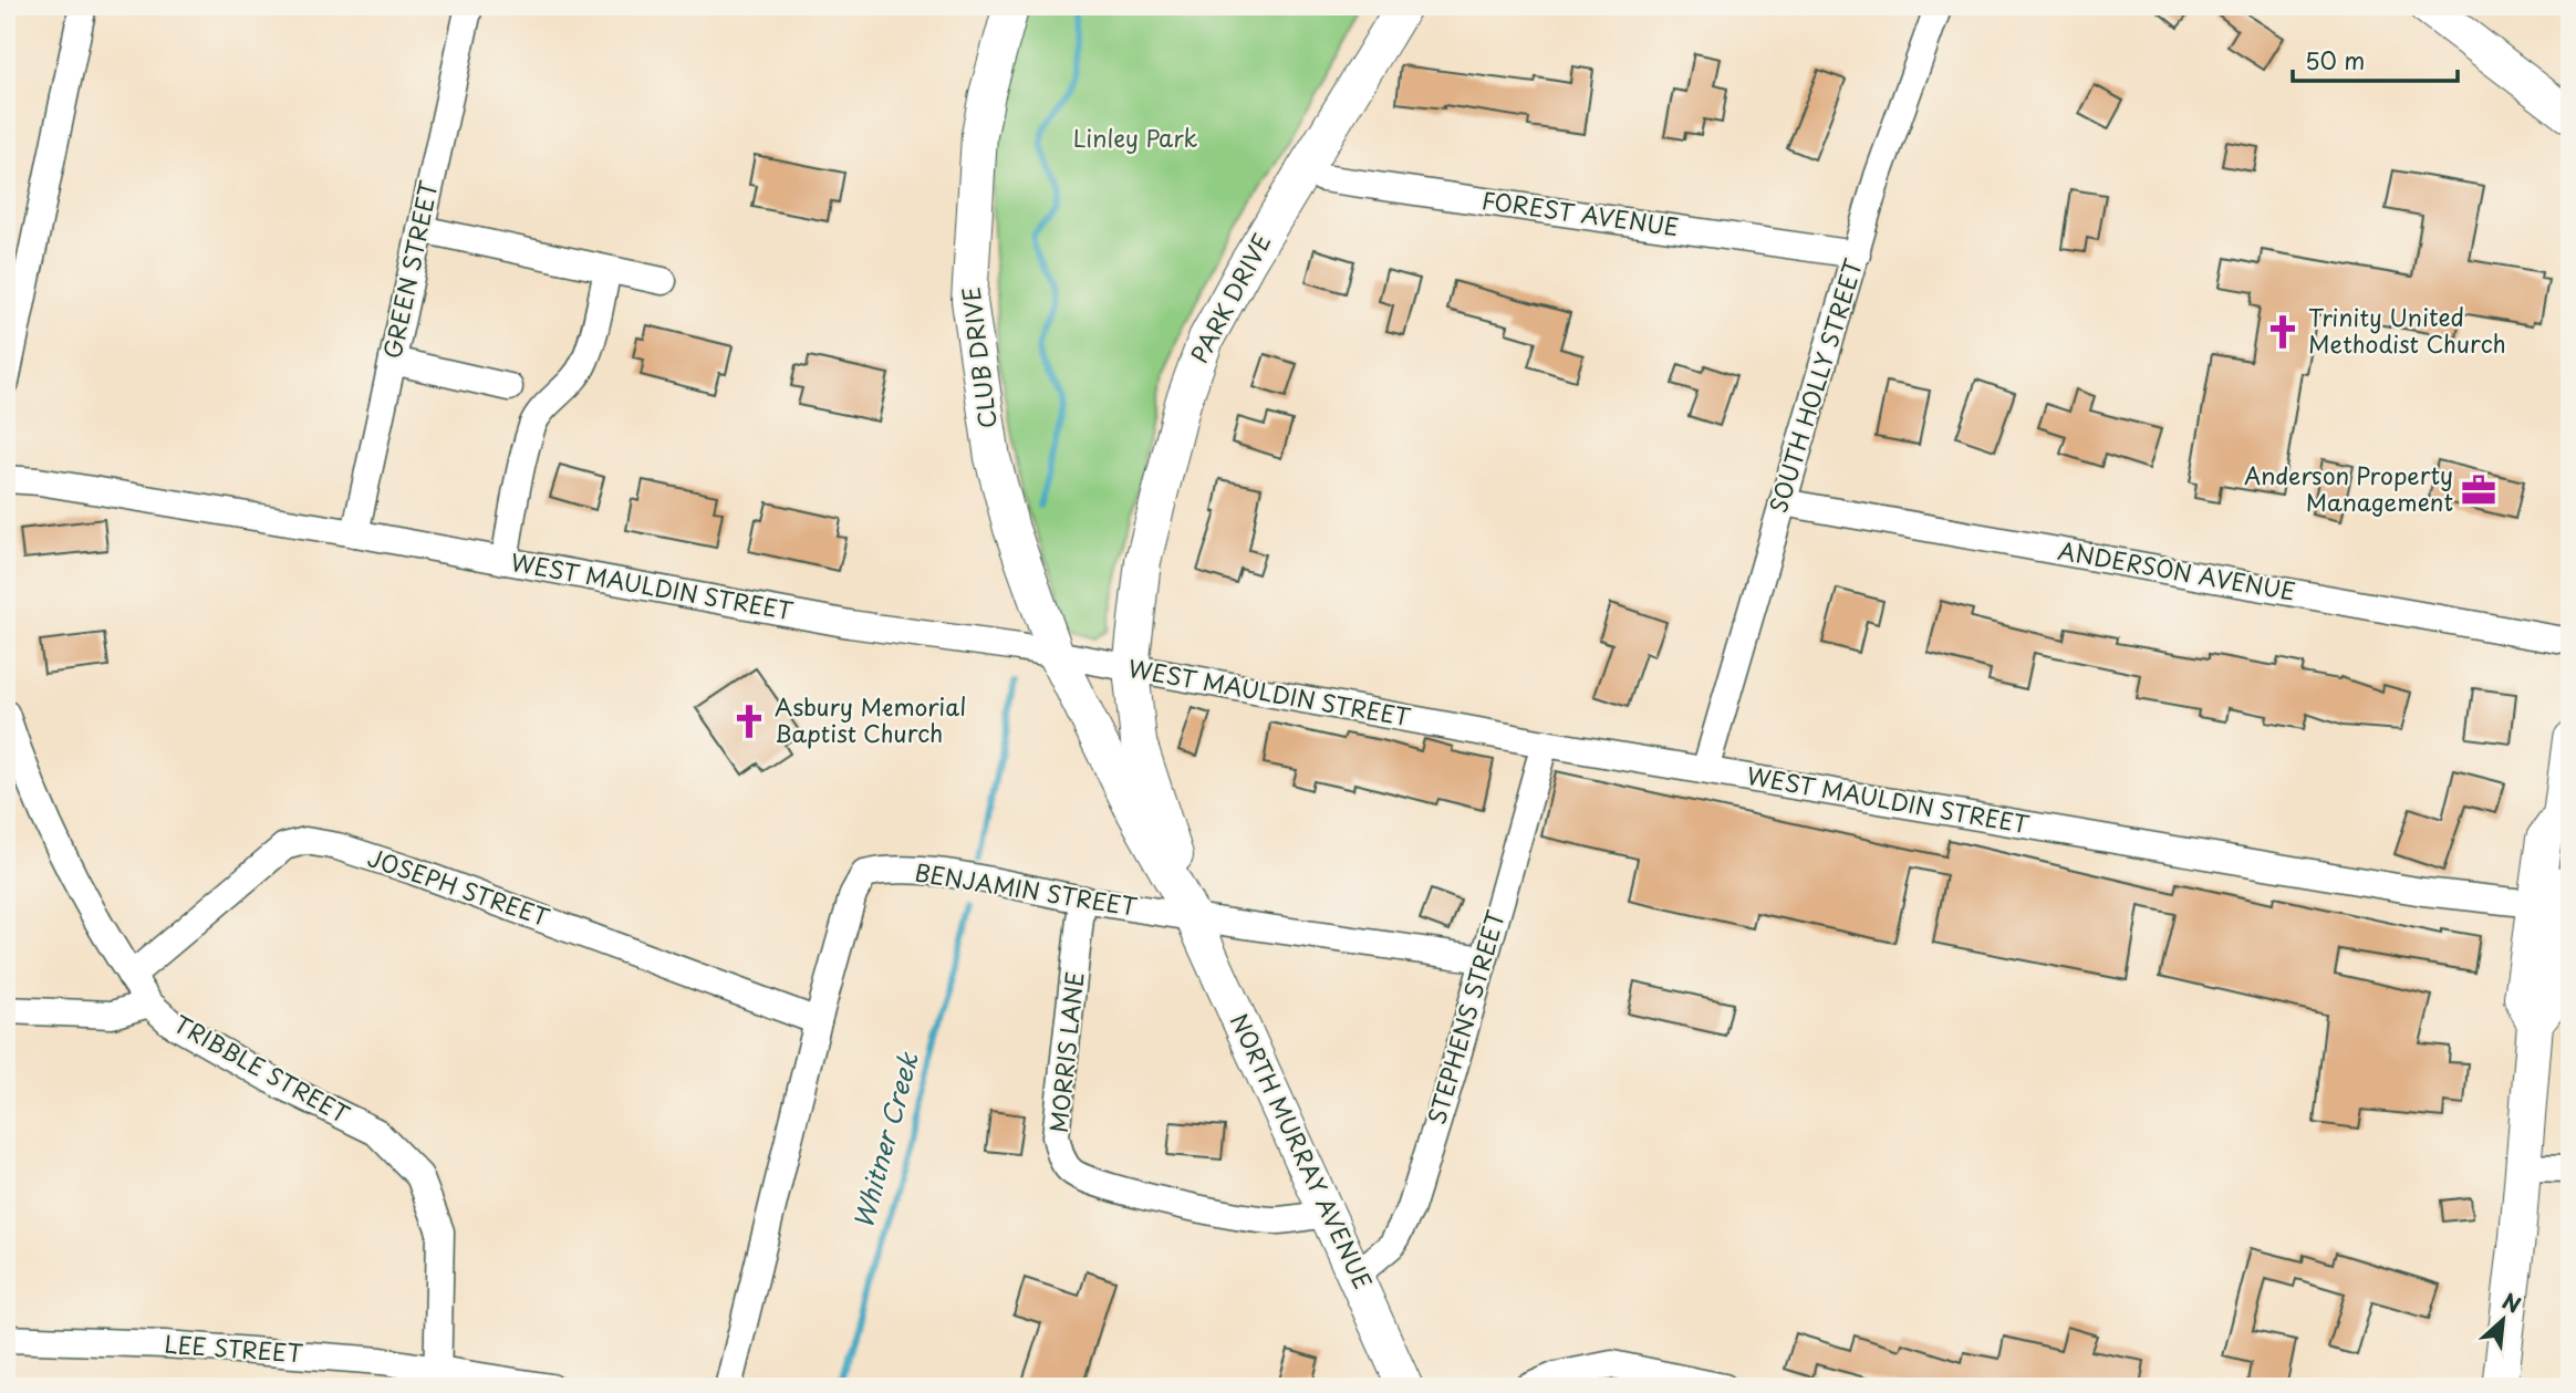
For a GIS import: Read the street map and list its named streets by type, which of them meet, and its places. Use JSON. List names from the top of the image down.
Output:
{
  "streets": {
    "main road": ["PARK DRIVE", "CLUB DRIVE", "NORTH MURRAY AVENUE"],
    "street": [
      "FOREST AVENUE",
      "GREEN STREET",
      "SOUTH HOLLY STREET",
      "ANDERSON AVENUE",
      "WEST MAULDIN STREET",
      "JOSEPH STREET",
      "BENJAMIN STREET",
      "STEPHENS STREET",
      "MORRIS LANE",
      "TRIBBLE STREET",
      "LEE STREET"
    ]
  },
  "crossings": [
    ["FOREST AVENUE", "PARK DRIVE"],
    ["FOREST AVENUE", "SOUTH HOLLY STREET"],
    ["GREEN STREET", "WEST MAULDIN STREET"],
    ["PARK DRIVE", "WEST MAULDIN STREET"],
    ["PARK DRIVE", "NORTH MURRAY AVENUE"],
    ["CLUB DRIVE", "WEST MAULDIN STREET"],
    ["CLUB DRIVE", "NORTH MURRAY AVENUE"],
    ["SOUTH HOLLY STREET", "ANDERSON AVENUE"],
    ["SOUTH HOLLY STREET", "WEST MAULDIN STREET"],
    ["WEST MAULDIN STREET", "STEPHENS STREET"],
    ["WEST MAULDIN STREET", "NORTH MURRAY AVENUE"],
    ["JOSEPH STREET", "BENJAMIN STREET"],
    ["JOSEPH STREET", "TRIBBLE STREET"],
    ["BENJAMIN STREET", "STEPHENS STREET"],
    ["BENJAMIN STREET", "MORRIS LANE"],
    ["BENJAMIN STREET", "NORTH MURRAY AVENUE"],
    ["STEPHENS STREET", "NORTH MURRAY AVENUE"],
    ["MORRIS LANE", "NORTH MURRAY AVENUE"],
    ["TRIBBLE STREET", "LEE STREET"]
  ],
  "water": ["Whitner Creek"],
  "parks": ["Linley Park"],
  "places": {
    "church": ["Trinity United Methodist Church", "Asbury Memorial Baptist Church"],
    "office": ["Anderson Property Management"]
  },
  "scale_bar": "50 m",
  "north": "top right"
}
